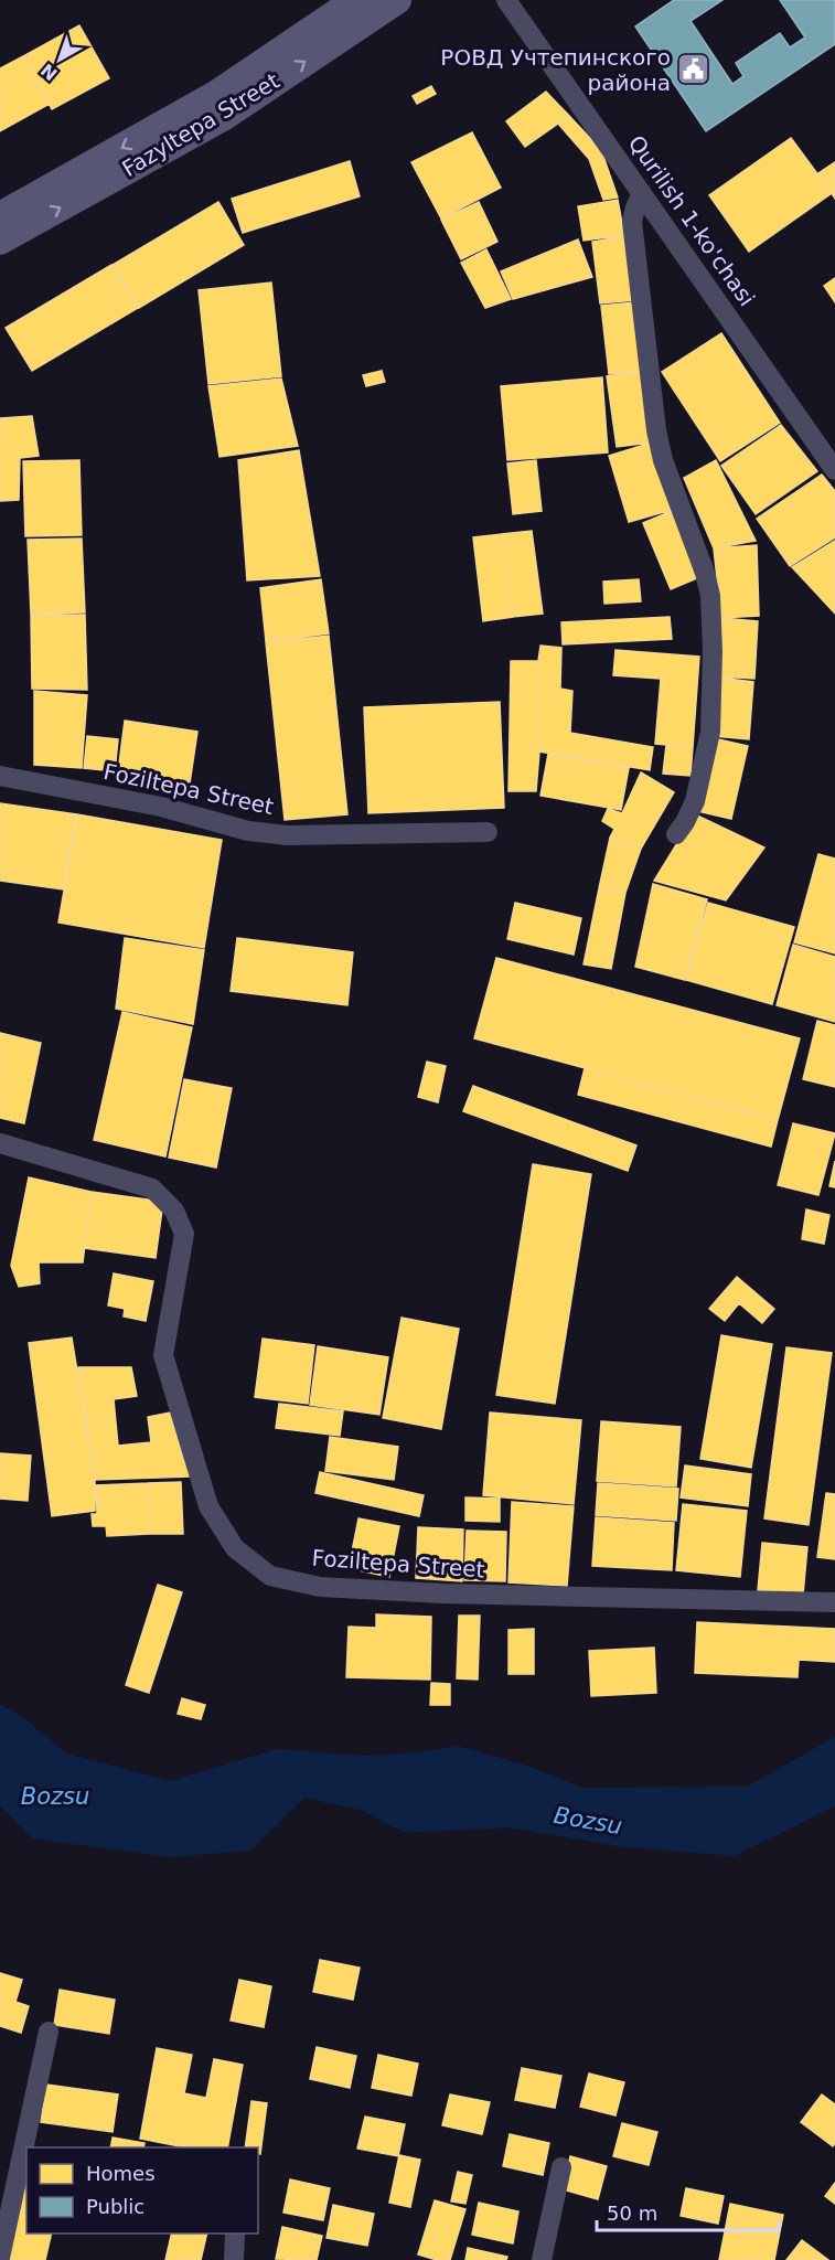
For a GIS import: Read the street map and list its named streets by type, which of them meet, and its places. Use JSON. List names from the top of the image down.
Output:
{
  "streets": {
    "main road": ["Fazyltepa Street"],
    "street": ["Qurilish 1-ko'chasi", "Foziltepa Street"]
  },
  "water": ["Bozsu"],
  "places": {
    "public building": ["РОВД Учтепинского района"]
  },
  "legend": ["Homes", "Public"],
  "scale_bar": "50 m",
  "north": "bottom left"
}
